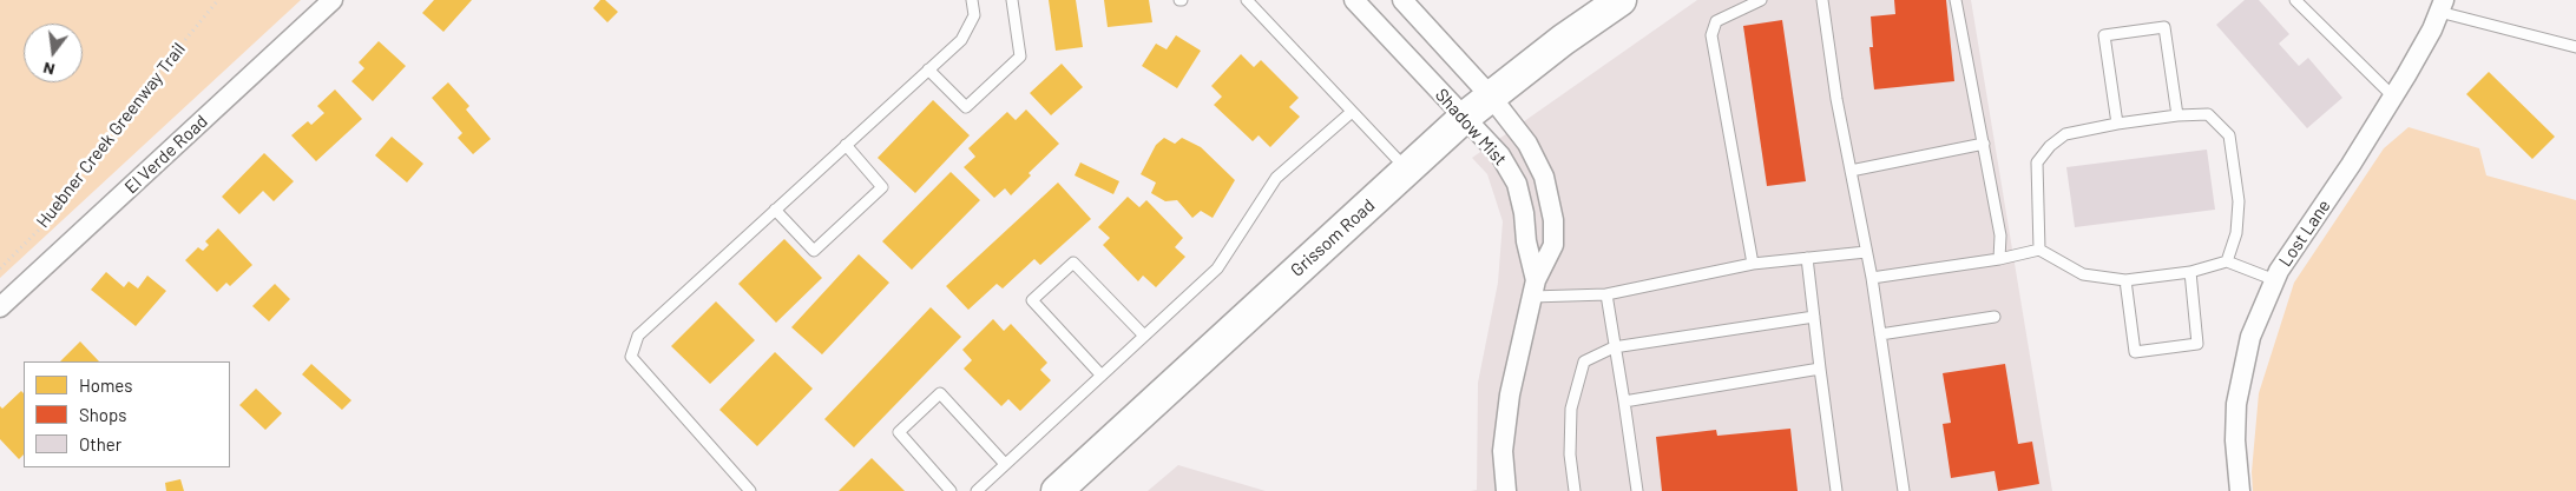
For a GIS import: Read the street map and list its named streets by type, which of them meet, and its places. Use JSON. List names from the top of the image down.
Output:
{
  "streets": {
    "main road": ["Grissom Road"],
    "street": ["Shadow Mist", "El Verde Road", "Lost Lane"],
    "path": ["Huebner Creek Greenway Trail"]
  },
  "crossings": [
    ["Shadow Mist", "Grissom Road"]
  ],
  "legend": ["Homes", "Shops", "Other"],
  "north": "bottom"
}
